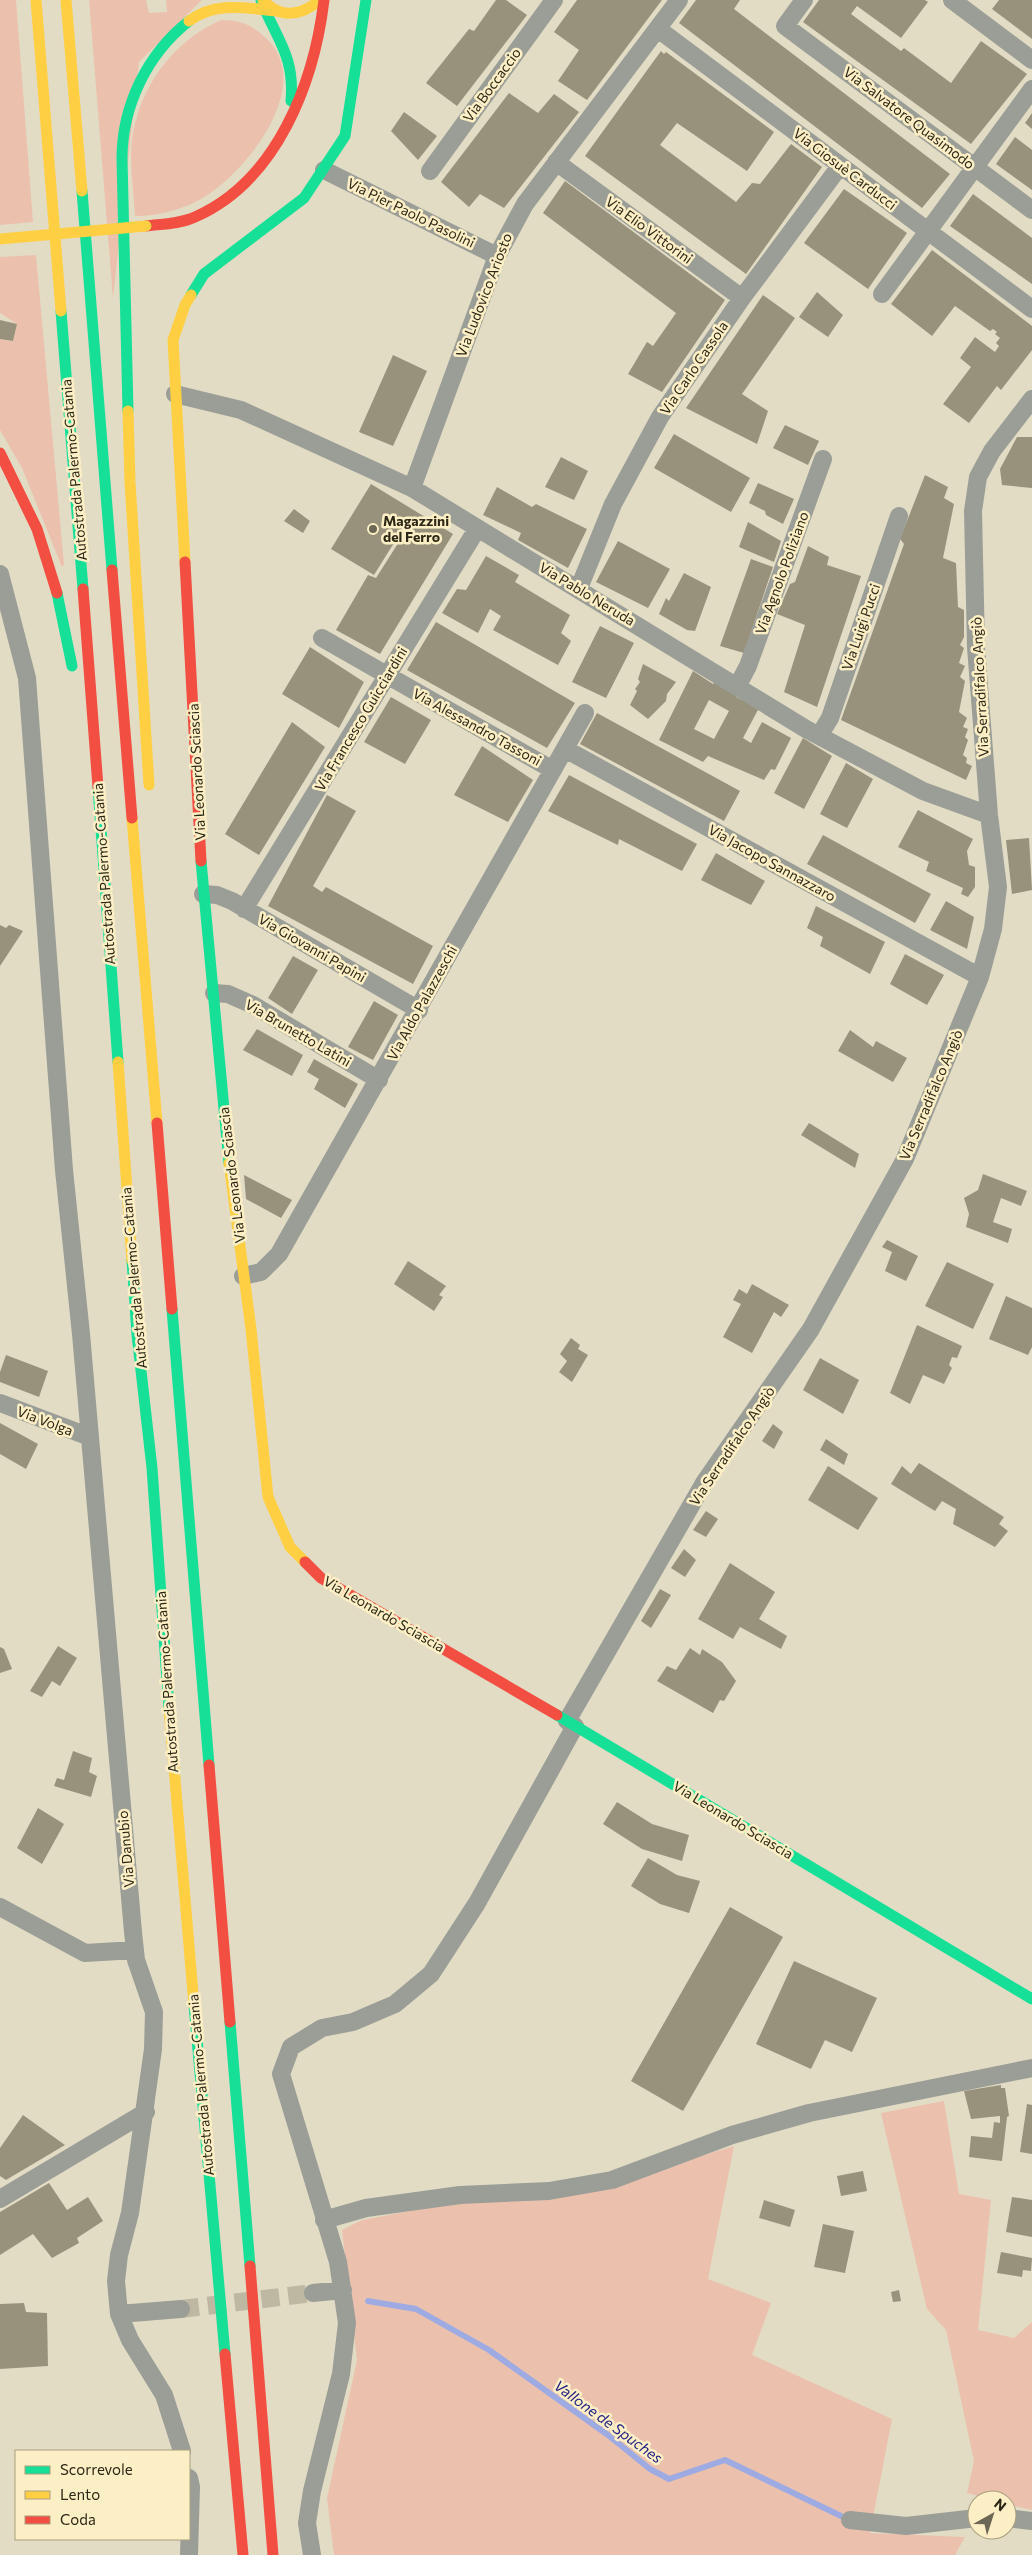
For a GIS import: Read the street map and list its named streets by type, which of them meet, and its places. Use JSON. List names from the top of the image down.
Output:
{
  "streets": {
    "main road": ["Autostrada Palermo-Catania", "Via Leonardo Sciascia"],
    "street": [
      "Via Boccaccio",
      "Via Salvatore Quasimodo",
      "Via Giosuè Carducci",
      "Via Pier Paolo Pasolini",
      "Via Elio Vittorini",
      "Via Ludovico Ariosto",
      "Via Carlo Cassola",
      "Via Agnolo Poliziano",
      "Via Pablo Neruda",
      "Via Luigi Pucci",
      "Via Serradifalco Angiò",
      "Via Francesco Guicciardini",
      "Via Alessandro Tassoni",
      "Via Jacopo Sannazzaro",
      "Via Giovanni Papini",
      "Via Aldo Palazzeschi",
      "Via Brunetto Latini",
      "Via Volga",
      "Via Danubio"
    ]
  },
  "crossings": [
    ["Via Giosuè Carducci", "Via Ludovico Ariosto"],
    ["Via Giosuè Carducci", "Via Carlo Cassola"],
    ["Via Pier Paolo Pasolini", "Via Ludovico Ariosto"],
    ["Via Pier Paolo Pasolini", "Via Leonardo Sciascia"],
    ["Via Elio Vittorini", "Via Ludovico Ariosto"],
    ["Via Elio Vittorini", "Via Carlo Cassola"],
    ["Via Ludovico Ariosto", "Via Pablo Neruda"],
    ["Via Carlo Cassola", "Via Pablo Neruda"],
    ["Via Agnolo Poliziano", "Via Pablo Neruda"],
    ["Via Pablo Neruda", "Via Luigi Pucci"],
    ["Via Pablo Neruda", "Via Serradifalco Angiò"],
    ["Via Pablo Neruda", "Via Francesco Guicciardini"],
    ["Via Pablo Neruda", "Via Leonardo Sciascia"],
    ["Via Serradifalco Angiò", "Via Leonardo Sciascia"],
    ["Via Serradifalco Angiò", "Via Jacopo Sannazzaro"],
    ["Via Francesco Guicciardini", "Via Alessandro Tassoni"],
    ["Via Francesco Guicciardini", "Via Giovanni Papini"],
    ["Via Alessandro Tassoni", "Via Aldo Palazzeschi"],
    ["Via Leonardo Sciascia", "Via Giovanni Papini"],
    ["Via Leonardo Sciascia", "Via Aldo Palazzeschi"],
    ["Via Leonardo Sciascia", "Via Brunetto Latini"],
    ["Via Jacopo Sannazzaro", "Via Aldo Palazzeschi"],
    ["Via Giovanni Papini", "Via Aldo Palazzeschi"],
    ["Via Aldo Palazzeschi", "Via Brunetto Latini"],
    ["Via Volga", "Via Danubio"]
  ],
  "water": ["Vallone de Spuches"],
  "places": ["Magazzini del Ferro"],
  "legend": ["Scorrevole", "Lento", "Coda"],
  "north": "top right"
}
